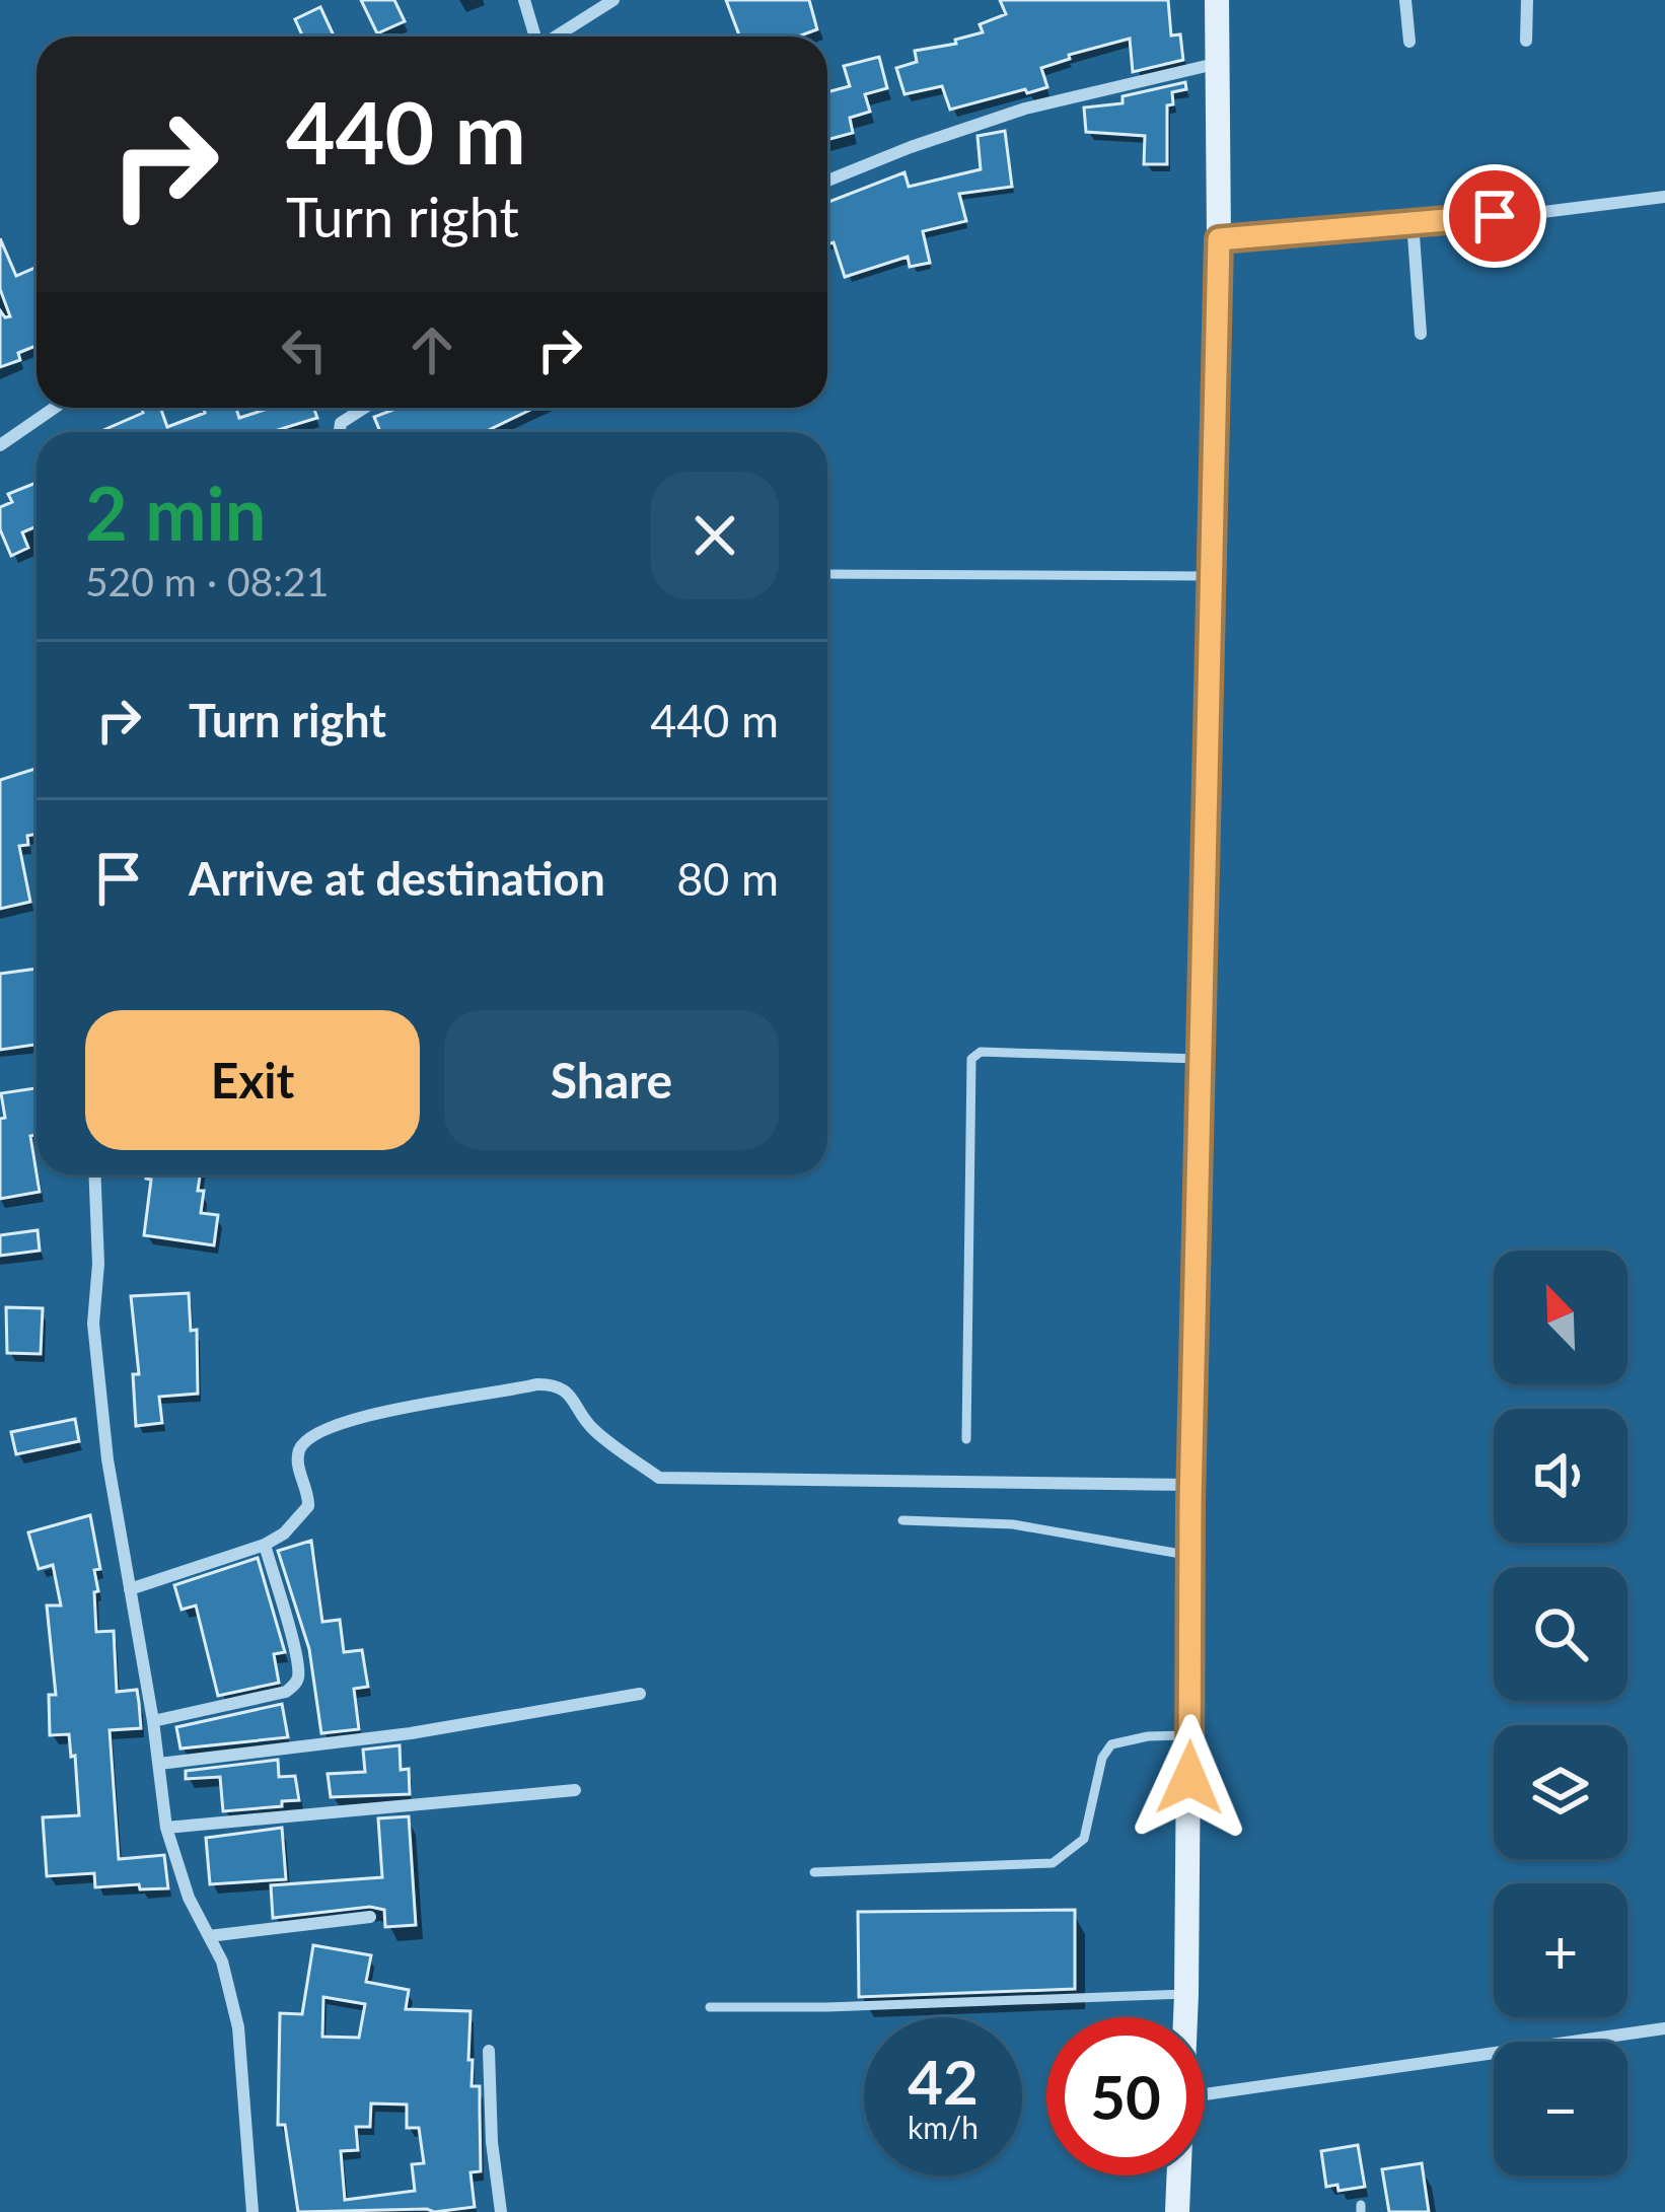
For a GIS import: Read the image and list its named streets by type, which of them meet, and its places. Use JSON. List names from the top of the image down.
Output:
{
  "north": "top left",
  "page": {
    "turn": ["440 m", "Turn right"],
    "heading": ["2 min", "520 m · 08:21"],
    "list": [
      {
        "name": "Turn right",
        "value": "440 m"
      },
      {
        "name": "Arrive at destination",
        "value": "80 m"
      }
    ],
    "buttons": ["Exit", "Share"],
    "map_buttons": ["+", "−"],
    "speed": "42 km/h",
    "limit": "50"
  }
}
